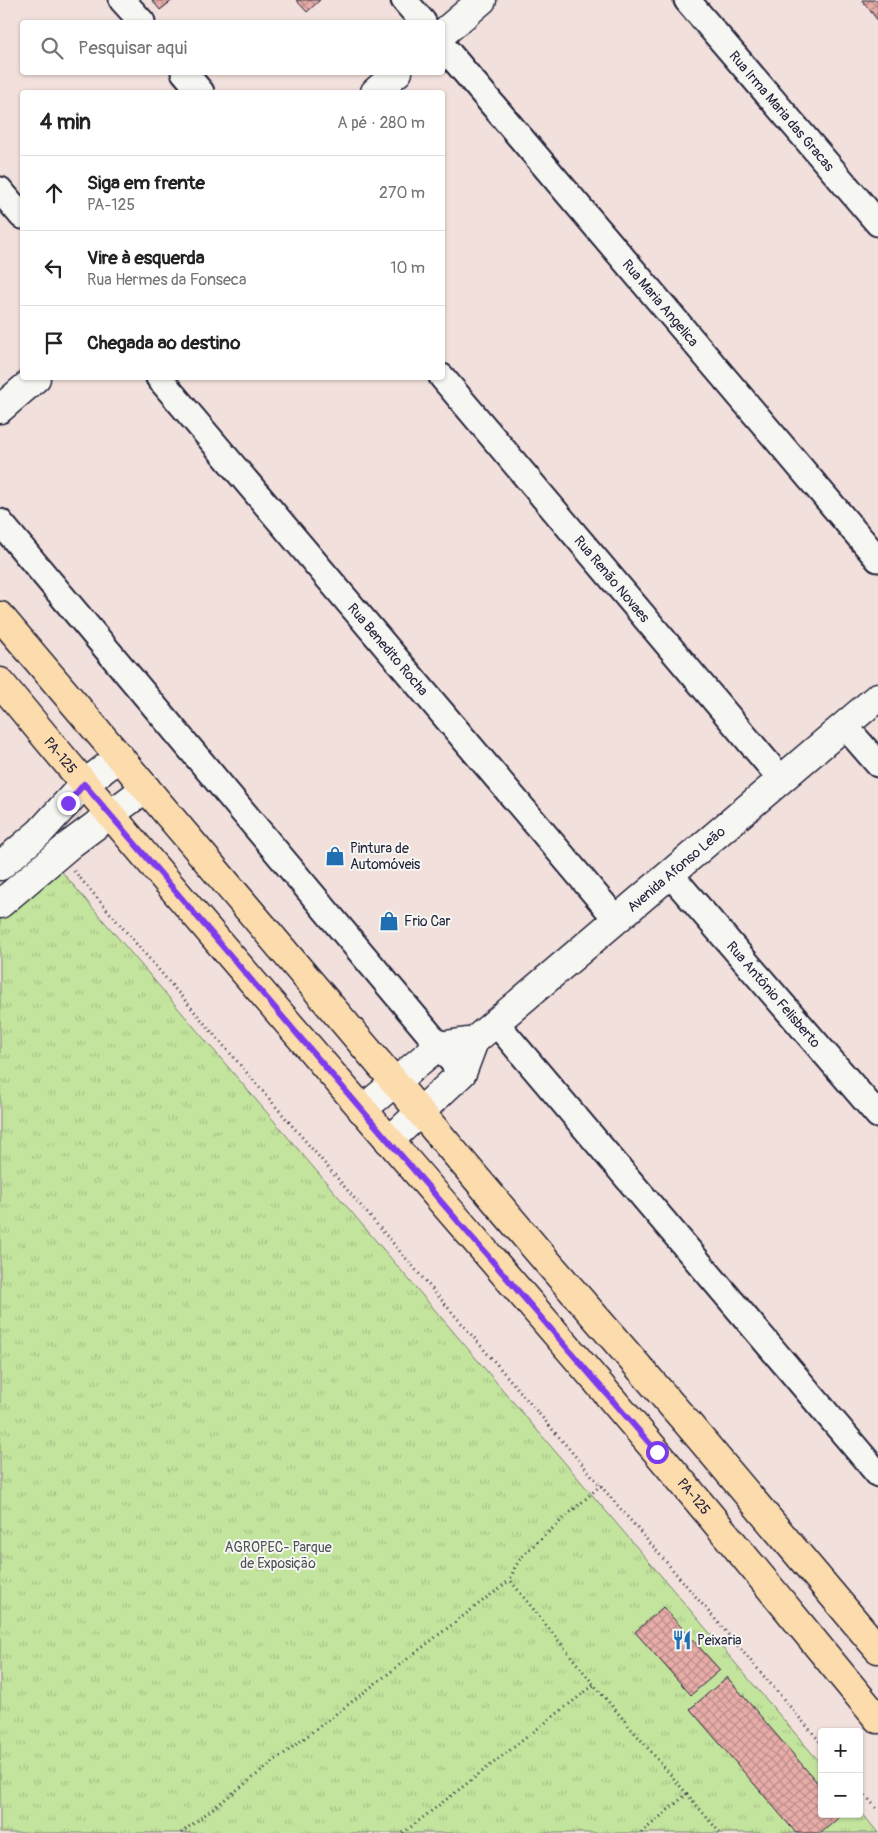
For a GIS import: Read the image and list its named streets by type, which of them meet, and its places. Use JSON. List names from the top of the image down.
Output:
{
  "streets": {
    "main road": ["PA-125"],
    "street": [
      "Rua Irma Maria das Gracas",
      "Rua Maria Angelica",
      "Rua Renão Novaes",
      "Rua Benedito Rocha",
      "Avenida Afonso Leão",
      "Rua Antônio Felisberto"
    ]
  },
  "crossings": [
    ["Rua Renão Novaes", "Avenida Afonso Leão"],
    ["Rua Benedito Rocha", "Avenida Afonso Leão"],
    ["Avenida Afonso Leão", "Rua Antônio Felisberto"]
  ],
  "parks": ["AGROPEC- Parque de Exposição"],
  "places": {
    "shop": ["Pintura de Automóveis", "Frio Car"],
    "restaurant": ["Peixaria"]
  },
  "page": {
    "search": "Pesquisar aqui",
    "heading": ["4 min", "A pé · 280 m"],
    "list": [
      ["Siga em frente", "PA-125", "270 m"],
      ["Vire à esquerda", "Rua Hermes da Fonseca", "10 m"],
      "Chegada ao destino"
    ],
    "map_buttons": ["+", "−"]
  }
}
